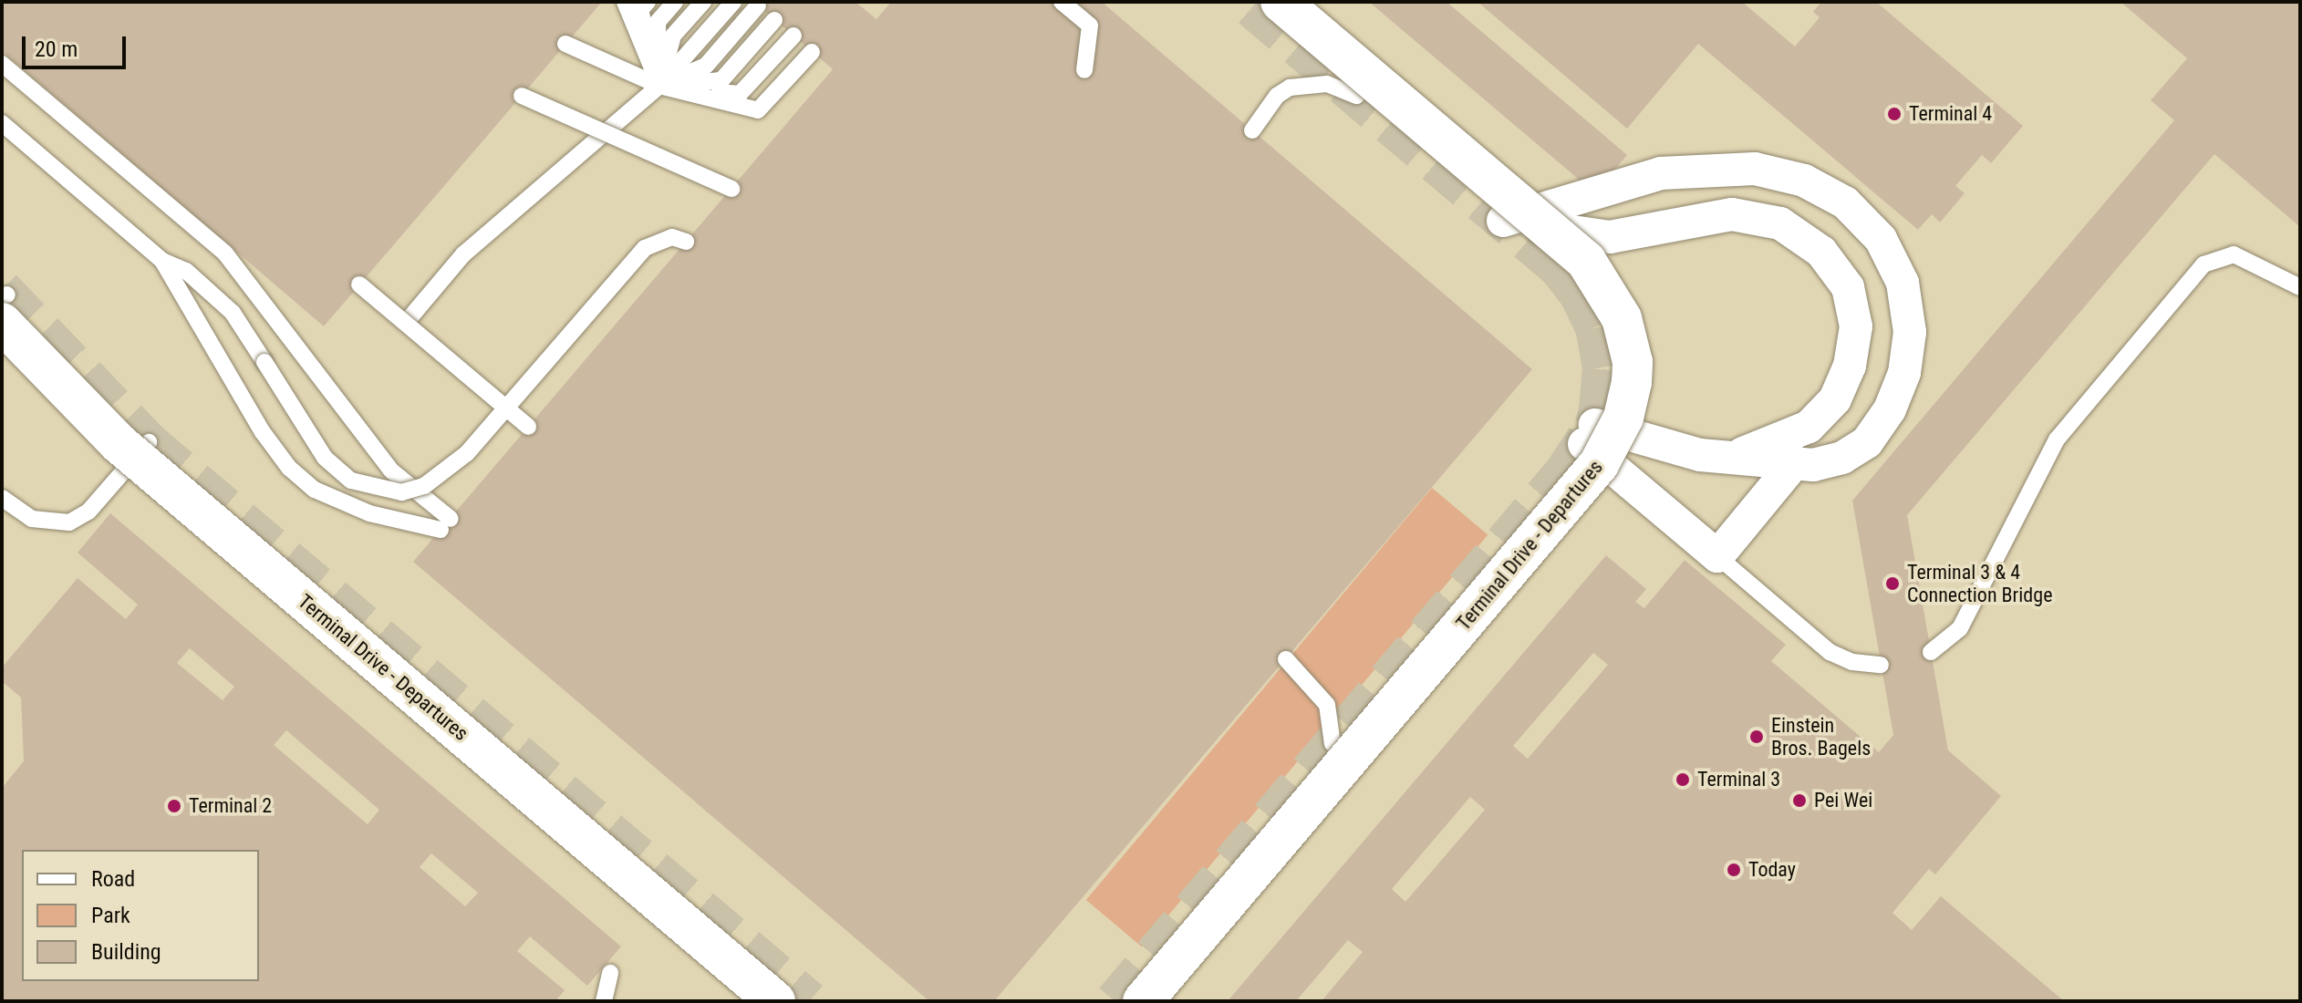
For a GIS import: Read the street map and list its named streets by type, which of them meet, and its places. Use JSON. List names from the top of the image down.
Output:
{
  "streets": {
    "street": ["Terminal Drive - Departures"]
  },
  "places": [
    "Terminal 4",
    "Terminal 3 & 4 Connection Bridge",
    "Einstein Bros. Bagels",
    "Terminal 3",
    "Pei Wei",
    "Terminal 2",
    "Today"
  ],
  "legend": ["Road", "Park", "Building"],
  "scale_bar": "20 m"
}
